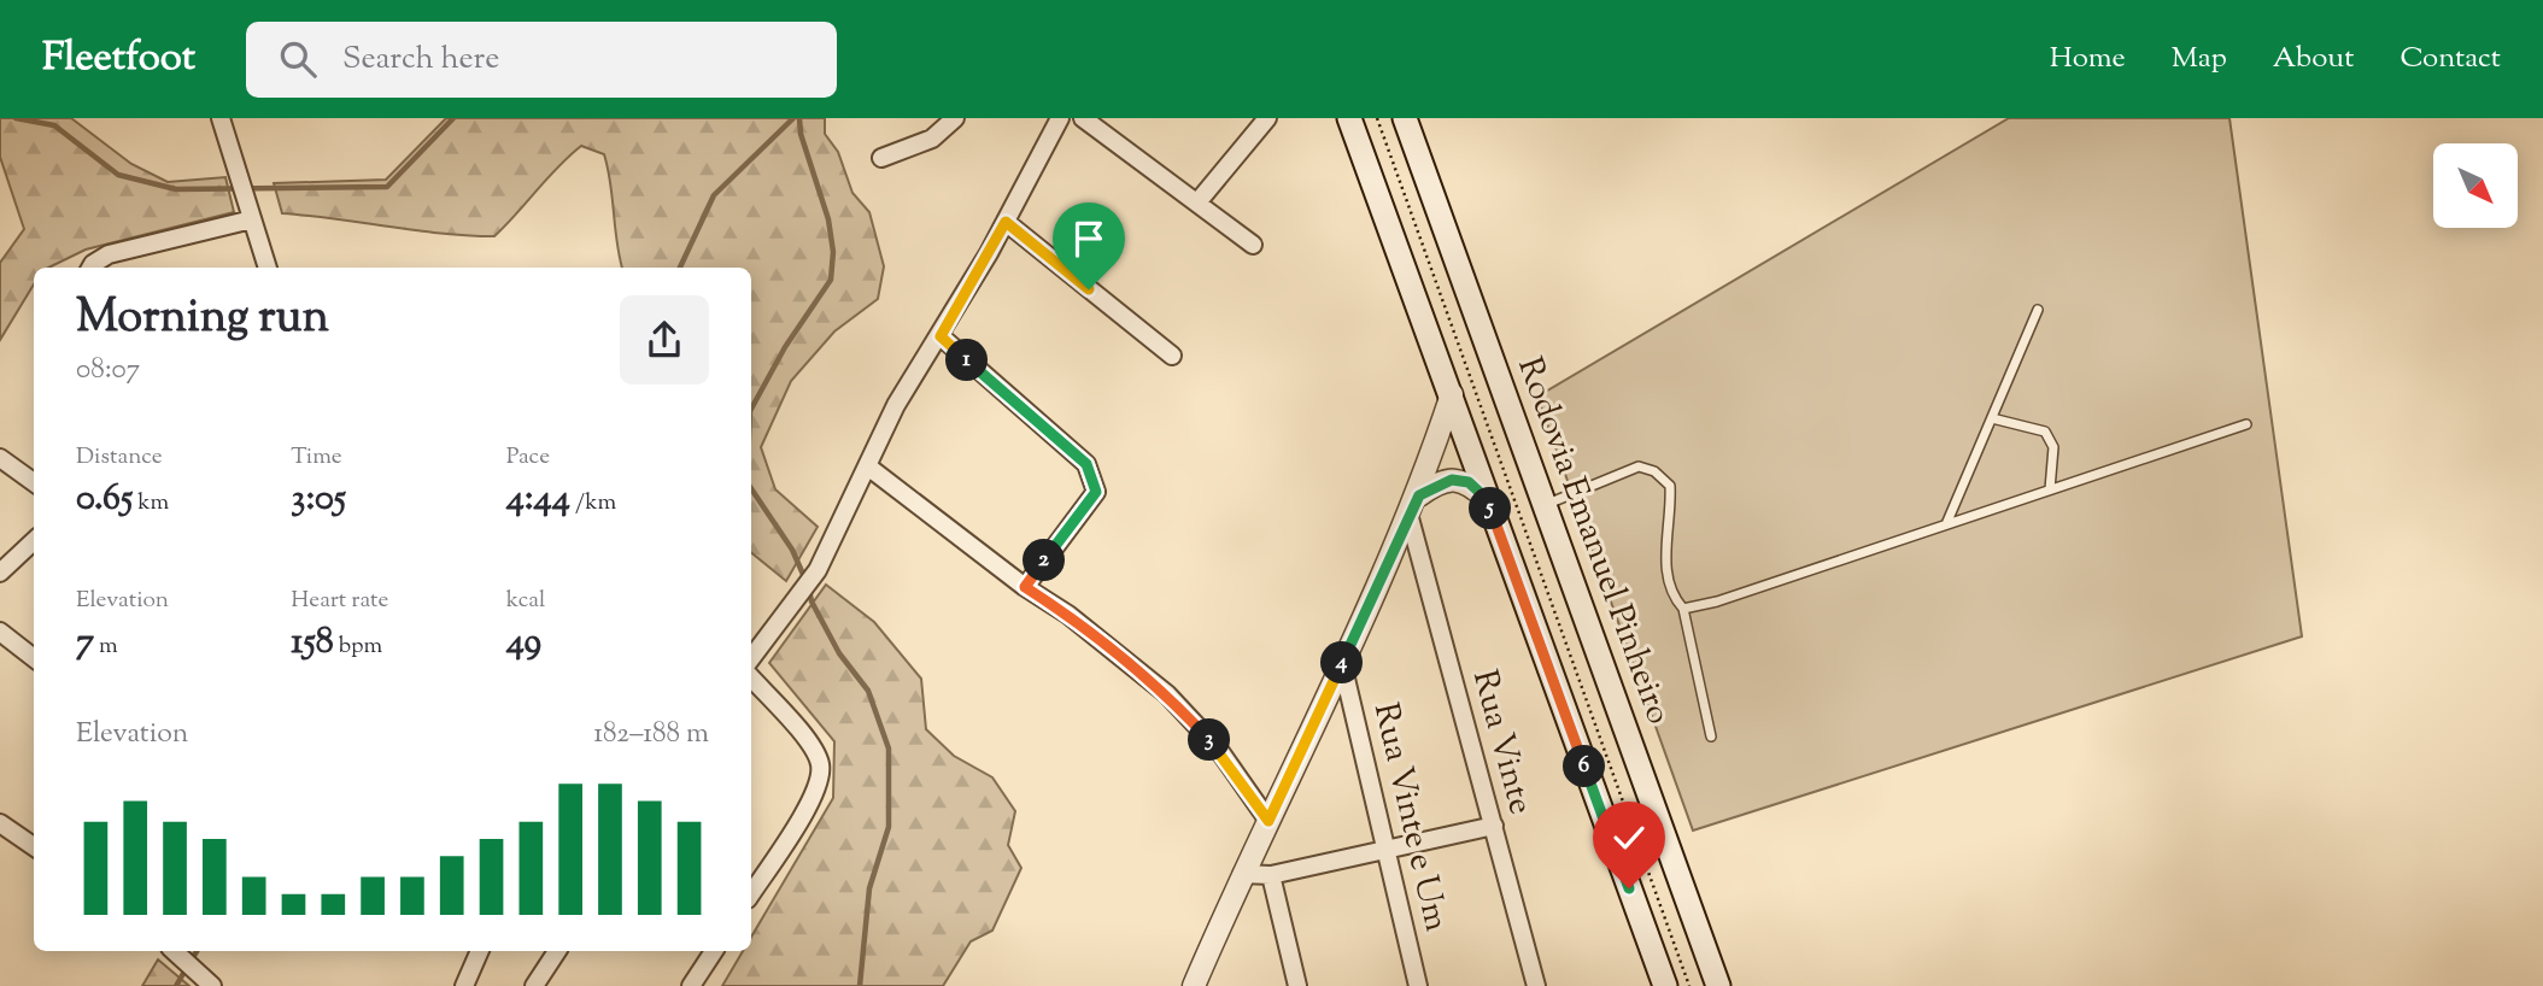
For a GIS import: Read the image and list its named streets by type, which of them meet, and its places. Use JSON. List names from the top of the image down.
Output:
{
  "streets": {
    "main road": ["Rodovia Emanuel Pinheiro"],
    "street": ["Rua Vinte", "Rua Vinte e Um"]
  },
  "north": "bottom right",
  "page": {
    "header": "Fleetfoot",
    "search": "Search here",
    "nav": [
      "Home",
      "Map",
      "About",
      "Contact"
    ],
    "heading": ["Morning run", "08:07"],
    "pins": [
      "1",
      "5",
      "2",
      "4",
      "3",
      "6"
    ],
    "stats": [
      ["Distance", "0.65 km"],
      ["Time", "3:05"],
      ["Pace", "4:44 /km"],
      ["Elevation", "7 m"],
      ["Heart rate", "158 bpm"],
      ["kcal", "49"]
    ],
    "chart": ["Elevation", "182–188 m"]
  }
}
